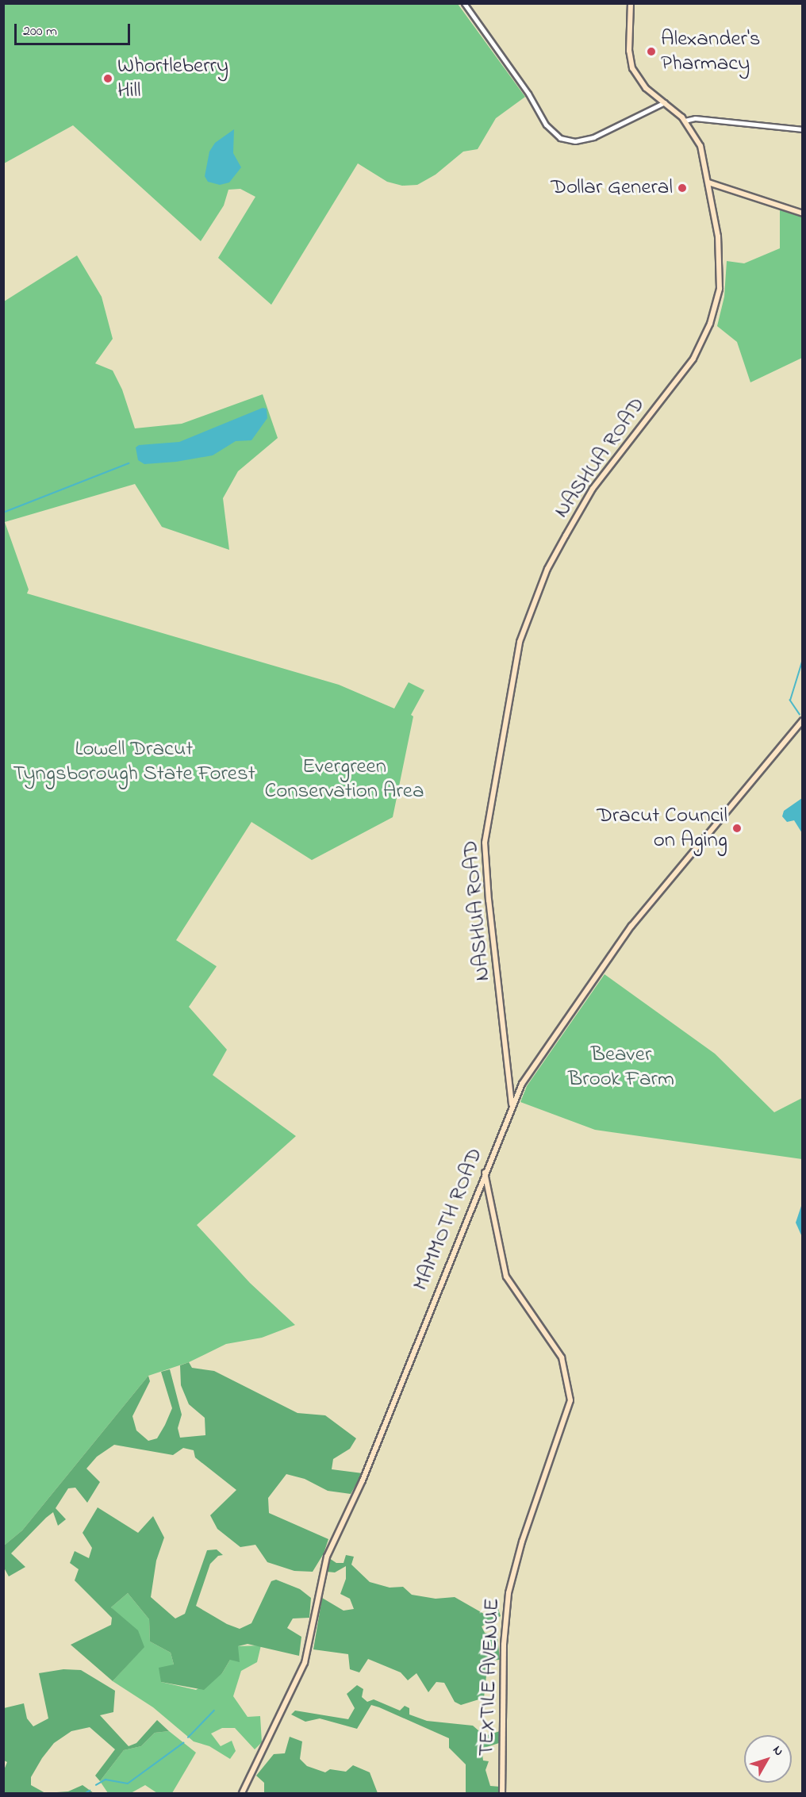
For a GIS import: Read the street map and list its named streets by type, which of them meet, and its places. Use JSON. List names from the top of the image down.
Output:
{
  "streets": {
    "main road": ["NASHUA ROAD", "MAMMOTH ROAD", "TEXTILE AVENUE"]
  },
  "crossings": [
    ["NASHUA ROAD", "MAMMOTH ROAD"]
  ],
  "parks": ["Lowell Dracut Tyngsborough State Forest", "Evergreen Conservation Area", "Beaver Brook Farm"],
  "places": [
    "Alexander's Pharmacy",
    "Whortleberry Hill",
    "Dollar General",
    "Dracut Council on Aging"
  ],
  "scale_bar": "200 m",
  "north": "top right"
}
